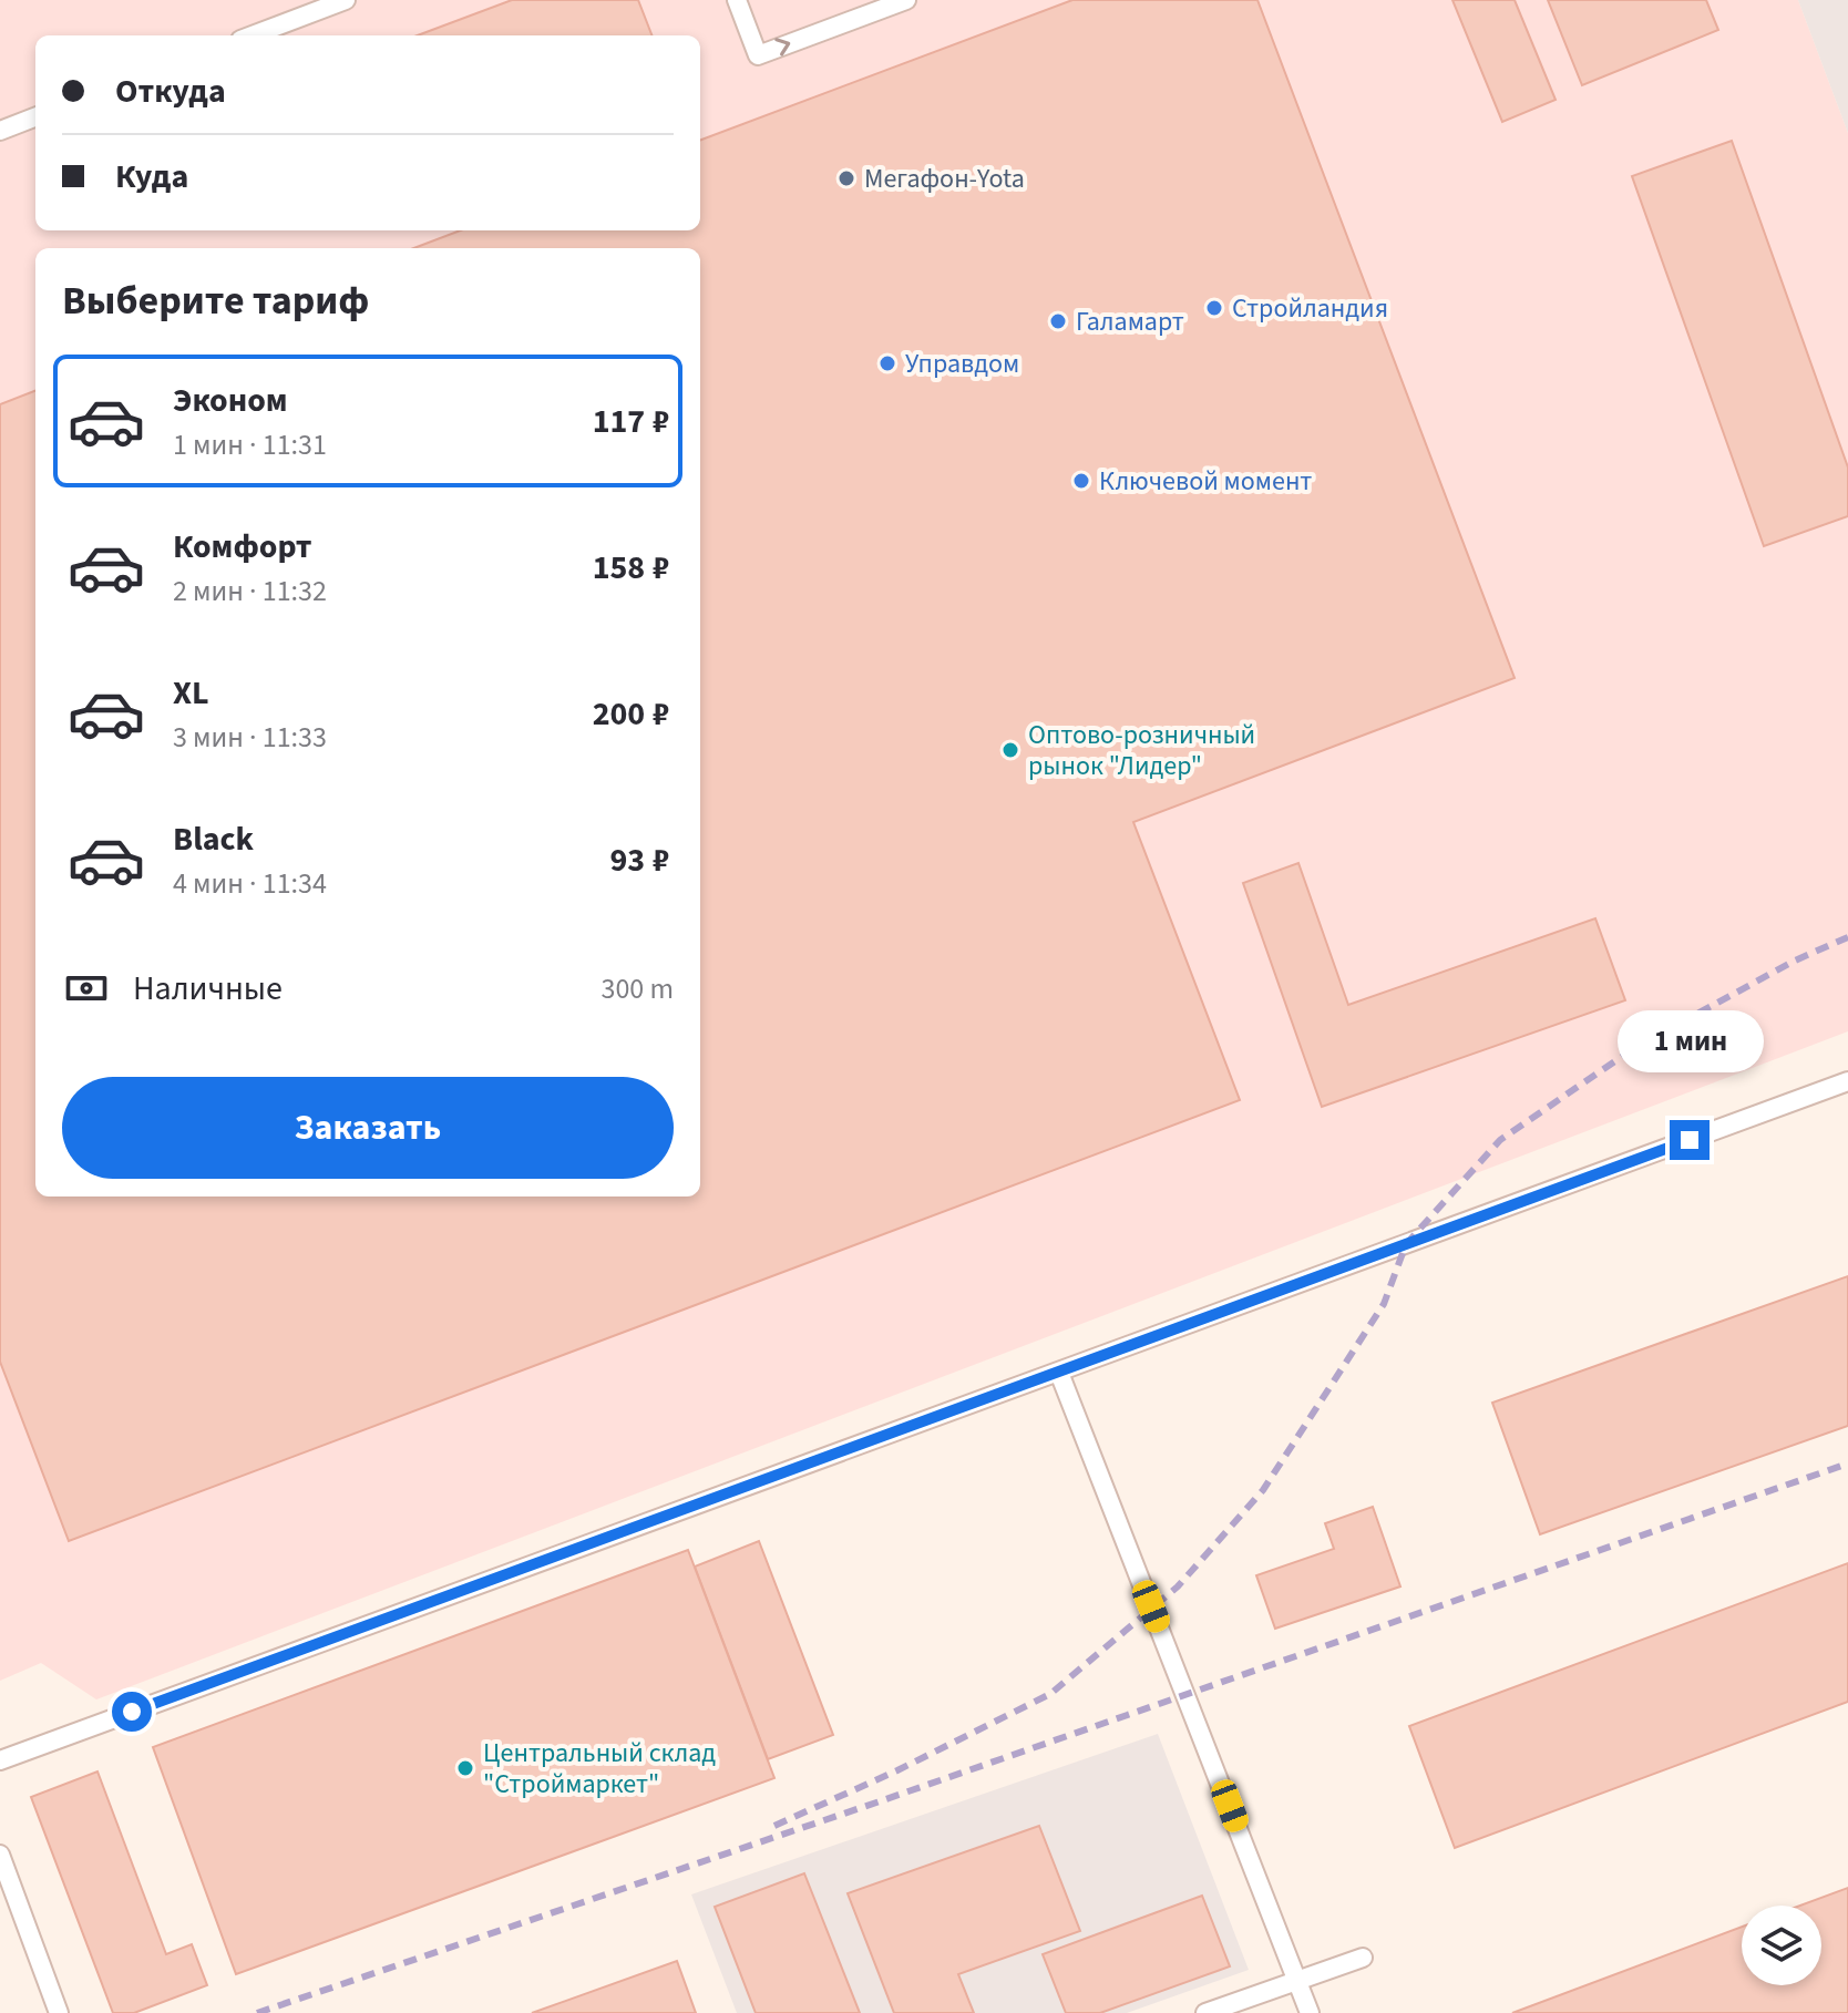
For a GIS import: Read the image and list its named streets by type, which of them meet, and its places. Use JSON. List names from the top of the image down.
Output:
{
  "places": [
    "Мегафон-Yota",
    "Стройландия",
    "Галамарт",
    "Управдом",
    "Ключевой момент",
    "Оптово-розничный рынок \"Лидер\"",
    "Центральный склад \"Строймаркет\""
  ],
  "page": {
    "banner": ["Откуда", "Куда"],
    "heading": "Выберите тариф",
    "list": [
      {
        "name": "Эконом",
        "note": "1 мин · 11:31",
        "value": "117 ₽"
      },
      {
        "name": "Комфорт",
        "note": "2 мин · 11:32",
        "value": "158 ₽"
      },
      {
        "name": "XL",
        "note": "3 мин · 11:33",
        "value": "200 ₽"
      },
      {
        "name": "Black",
        "note": "4 мин · 11:34",
        "value": "93 ₽"
      }
    ],
    "pay": ["Наличные", "300 m"],
    "bubble": "1 мин",
    "buttons": "Заказать"
  }
}
